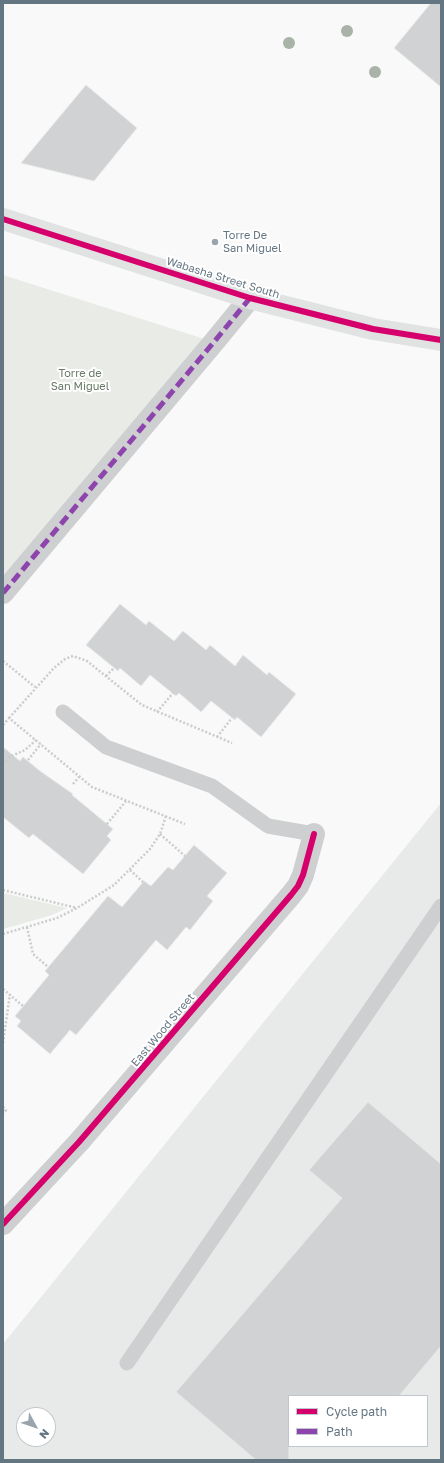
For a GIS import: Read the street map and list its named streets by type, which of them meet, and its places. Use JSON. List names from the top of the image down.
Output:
{
  "streets": {
    "main road": ["Wabasha Street South"],
    "street": ["East Wood Street"]
  },
  "parks": ["Torre de San Miguel"],
  "places": ["Torre De San Miguel"],
  "legend": ["Cycle path", "Path"],
  "north": "bottom right"
}
